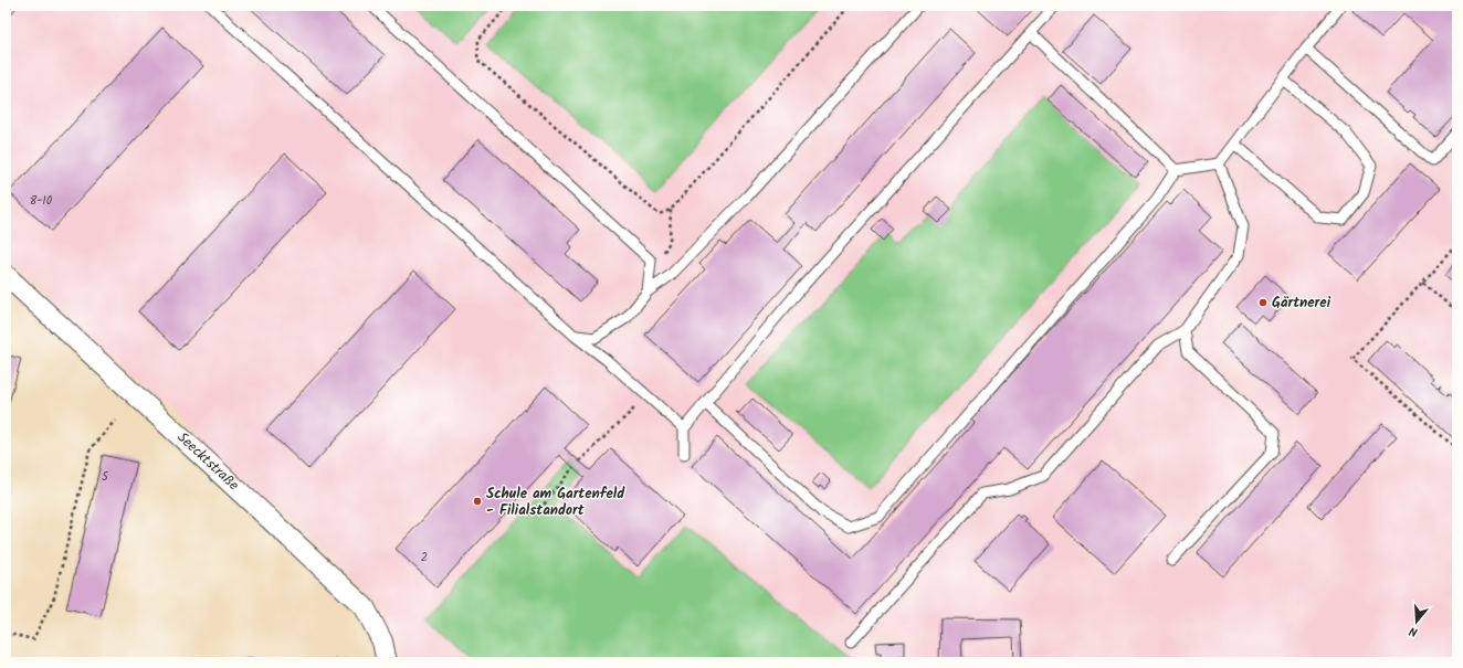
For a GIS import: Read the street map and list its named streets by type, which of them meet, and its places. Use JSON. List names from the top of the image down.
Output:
{
  "streets": {
    "street": ["Seecktstraße"]
  },
  "places": ["Gärtnerei", "Schule am Gartenfeld - Filialstandort"],
  "house_numbers": ["8-10", "5", "2"],
  "north": "bottom"
}
